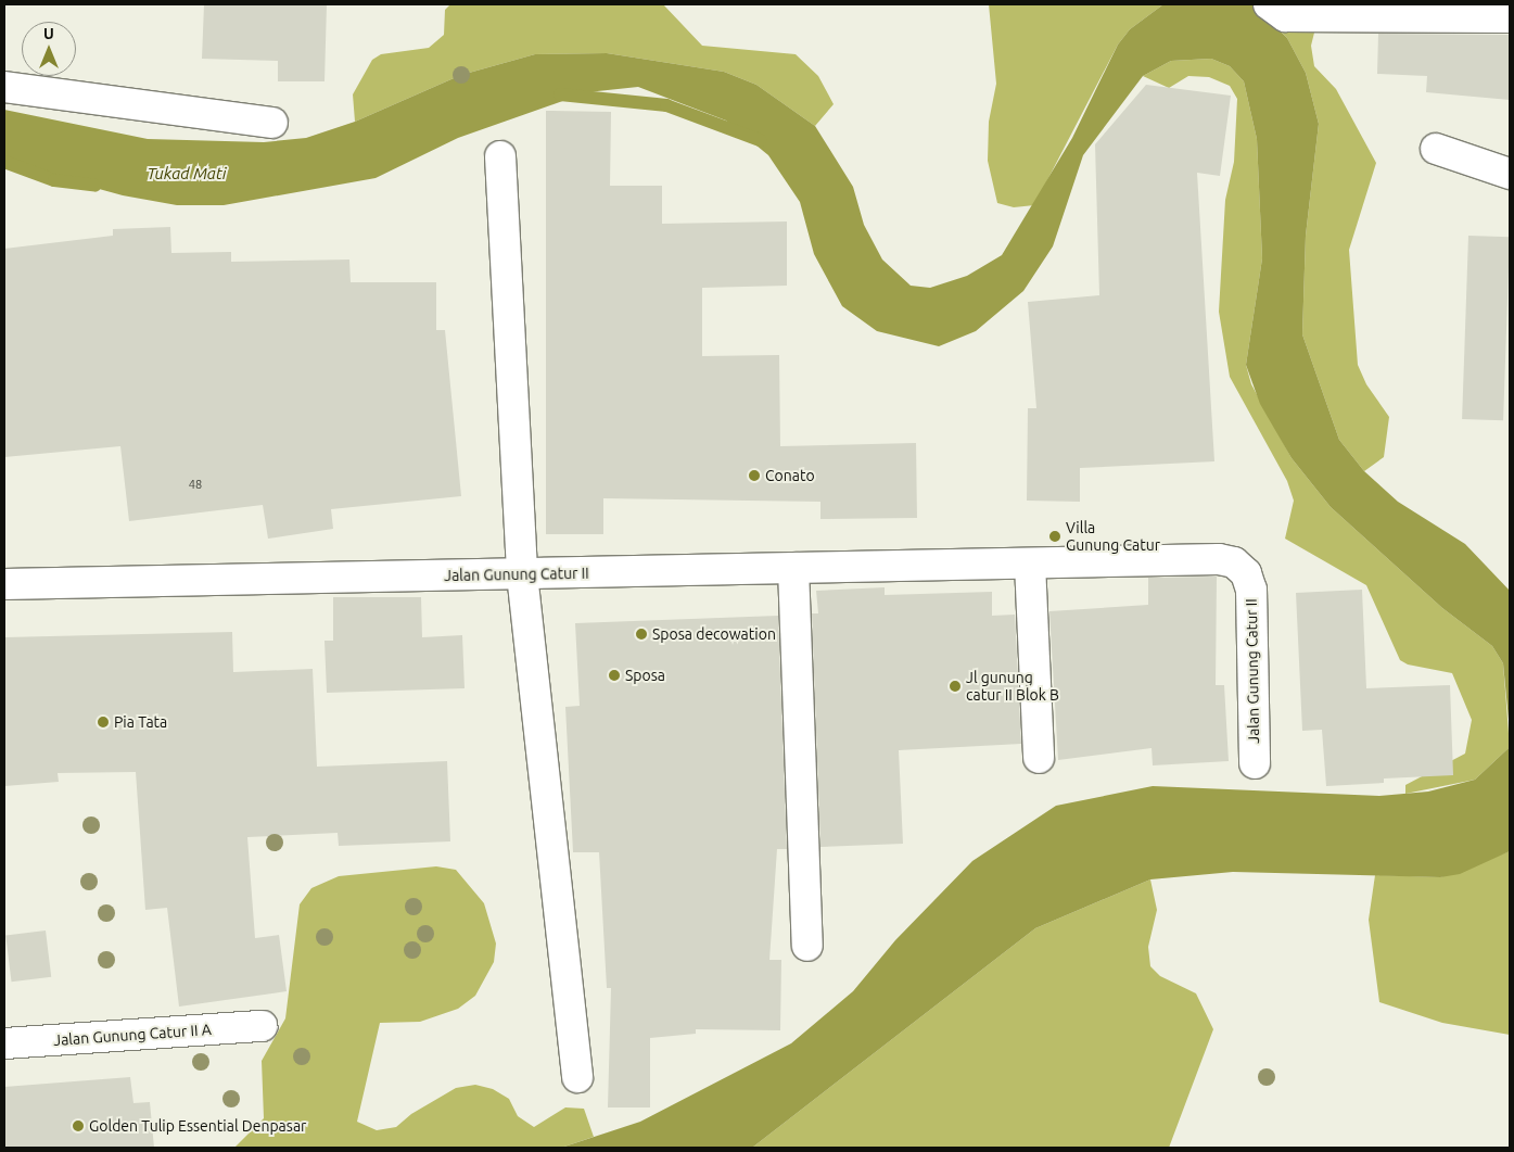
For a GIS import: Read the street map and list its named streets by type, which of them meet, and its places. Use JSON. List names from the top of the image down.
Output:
{
  "streets": {
    "street": ["Jalan Gunung Catur II", "Jalan Gunung Catur II A"]
  },
  "water": ["Tukad Mati"],
  "places": [
    "Conato",
    "Villa Gunung Catur",
    "Sposa decowation",
    "Sposa",
    "Jl gunung catur II Blok B",
    "Pia Tata",
    "Golden Tulip Essential Denpasar"
  ],
  "house_numbers": ["48"],
  "north": "top"
}
